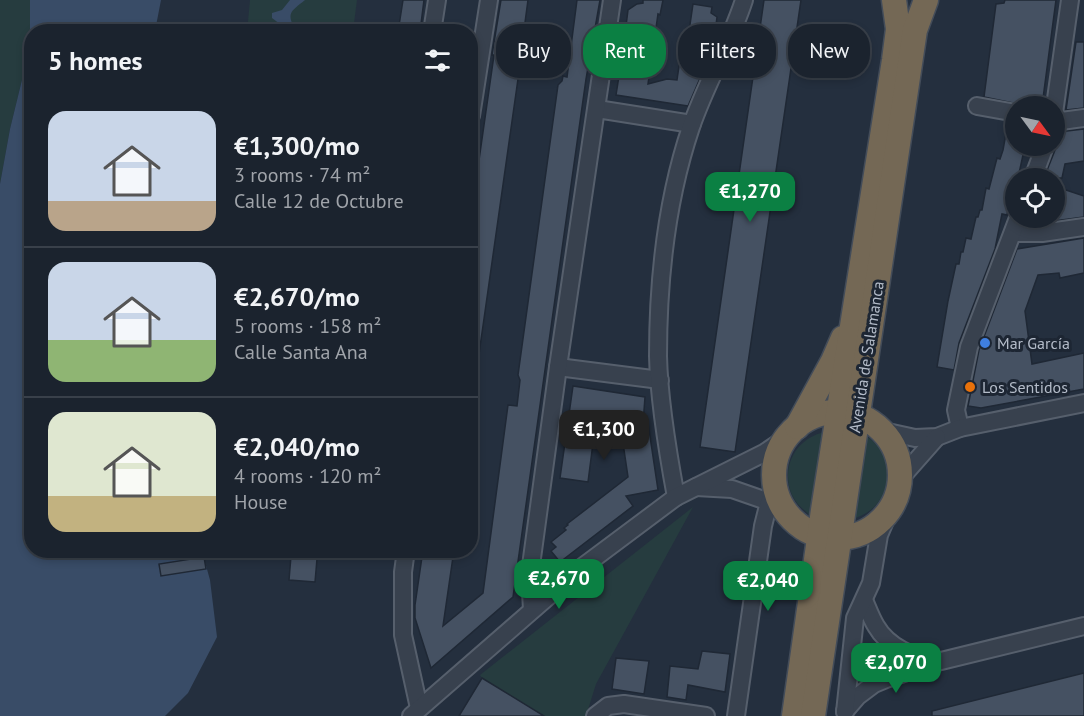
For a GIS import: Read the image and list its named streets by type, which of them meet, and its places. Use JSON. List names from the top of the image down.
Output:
{
  "streets": {
    "highway": ["Avenida de Salamanca"]
  },
  "places": ["Mar García", "Los Sentidos"],
  "north": "bottom right",
  "page": {
    "chip": [
      "Buy",
      "Rent",
      "Filters",
      "New"
    ],
    "heading": "5 homes",
    "list": [
      {
        "name": "€1,300/mo",
        "note": "3 rooms · 74 m² · Calle 12 de Octubre"
      },
      {
        "name": "€2,670/mo",
        "note": "5 rooms · 158 m² · Calle Santa Ana"
      },
      {
        "name": "€2,040/mo",
        "note": "4 rooms · 120 m² · House"
      }
    ],
    "price": [
      "€1,270",
      "€1,300",
      "€2,670",
      "€2,040",
      "€2,070"
    ]
  }
}
